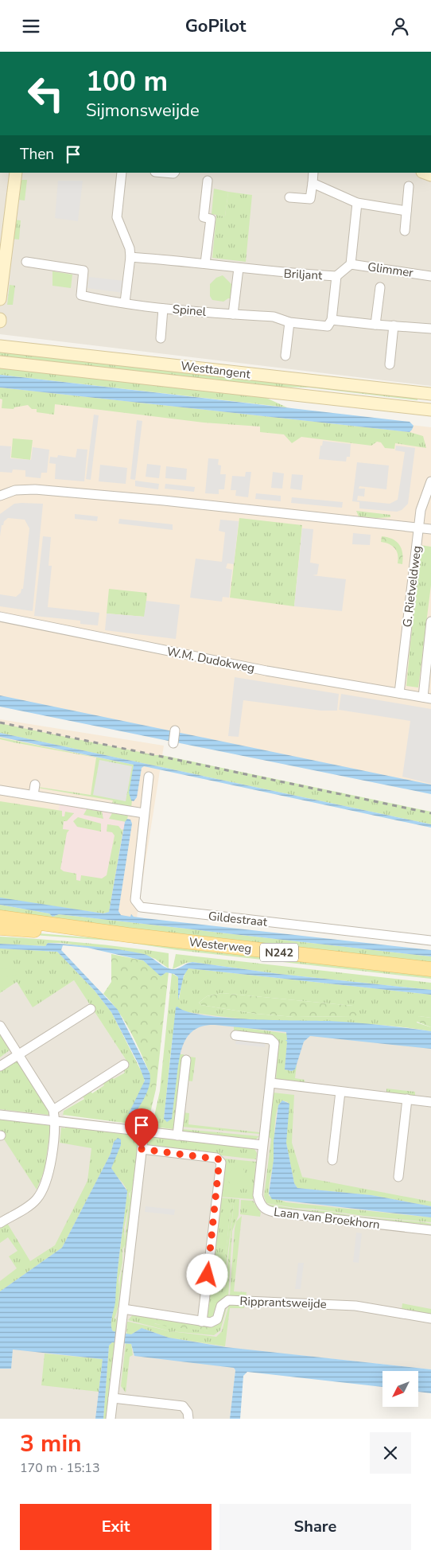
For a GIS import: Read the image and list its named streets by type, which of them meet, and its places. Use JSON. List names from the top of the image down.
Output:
{
  "streets": {
    "main road": ["Westtangent", "Westerweg", "N242"],
    "street": [
      "Glimmer",
      "Briljant",
      "Spinel",
      "G. Rietveldweg",
      "W.M. Dudokweg",
      "Gildestraat",
      "Laan van Broekhorn",
      "Ripprantsweijde"
    ]
  },
  "crossings": [
    ["Glimmer", "Briljant"],
    ["G. Rietveldweg", "W.M. Dudokweg"]
  ],
  "north": "bottom left",
  "page": {
    "header": "GoPilot",
    "turn": ["100 m", "Sijmonsweijde"],
    "then": "Then",
    "heading": ["3 min", "170 m · 15:13"],
    "buttons": ["Exit", "Share"]
  }
}
